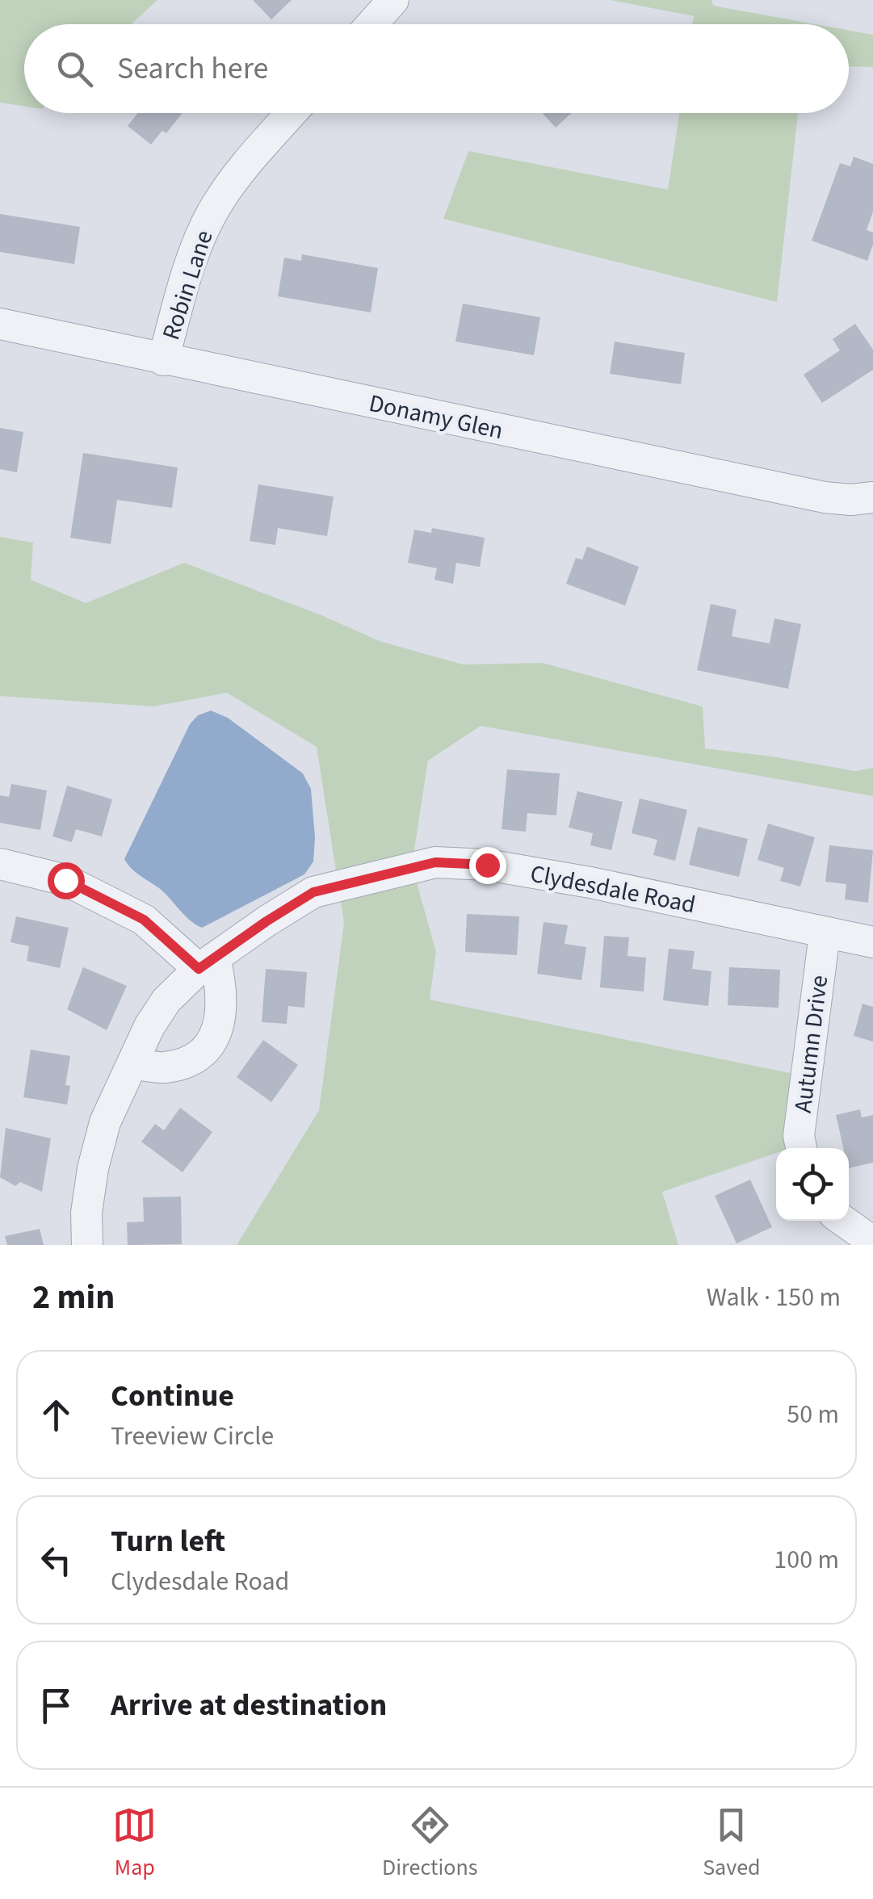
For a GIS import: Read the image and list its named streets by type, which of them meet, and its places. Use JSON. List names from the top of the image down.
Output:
{
  "streets": {
    "street": [
      "Robin Lane",
      "Donamy Glen",
      "Clydesdale Road",
      "Autumn Drive"
    ]
  },
  "crossings": [
    ["Robin Lane", "Donamy Glen"],
    ["Clydesdale Road", "Autumn Drive"]
  ],
  "page": {
    "search": "Search here",
    "heading": ["2 min", "Walk · 150 m"],
    "list": [
      ["Continue", "Treeview Circle", "50 m"],
      ["Turn left", "Clydesdale Road", "100 m"],
      "Arrive at destination"
    ],
    "nav": ["Map", "Directions", "Saved"]
  }
}
